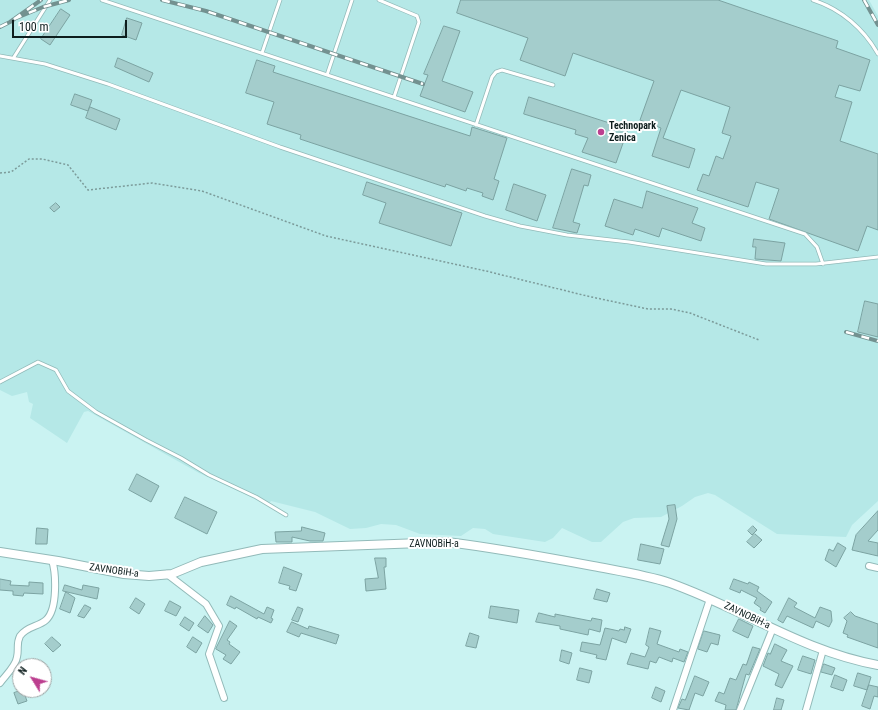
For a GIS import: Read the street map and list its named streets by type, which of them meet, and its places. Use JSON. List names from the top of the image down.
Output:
{
  "streets": {
    "main road": ["ZAVNOBiH-a"]
  },
  "places": ["Technopark Zenica"],
  "scale_bar": "100 m",
  "north": "top left"
}
